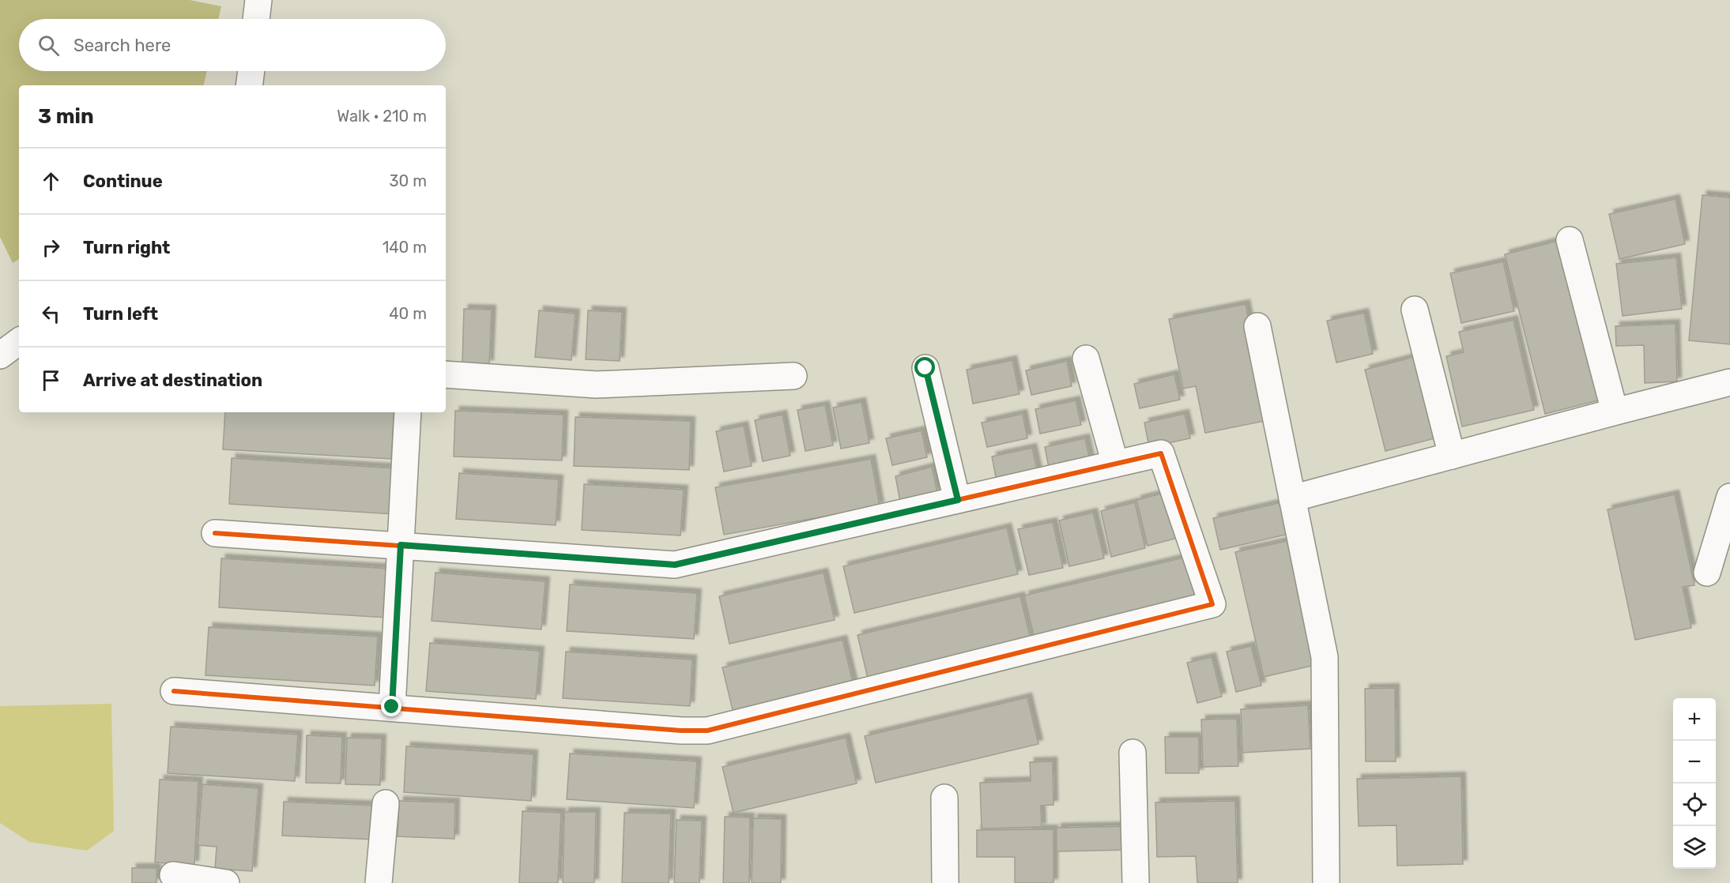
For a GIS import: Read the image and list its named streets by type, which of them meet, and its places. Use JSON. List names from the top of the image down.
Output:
{
  "page": {
    "search": "Search here",
    "heading": ["3 min", "Walk · 210 m"],
    "list": [
      ["Continue", "30 m"],
      ["Turn right", "140 m"],
      ["Turn left", "40 m"],
      "Arrive at destination"
    ],
    "map_buttons": ["+", "−"]
  }
}
